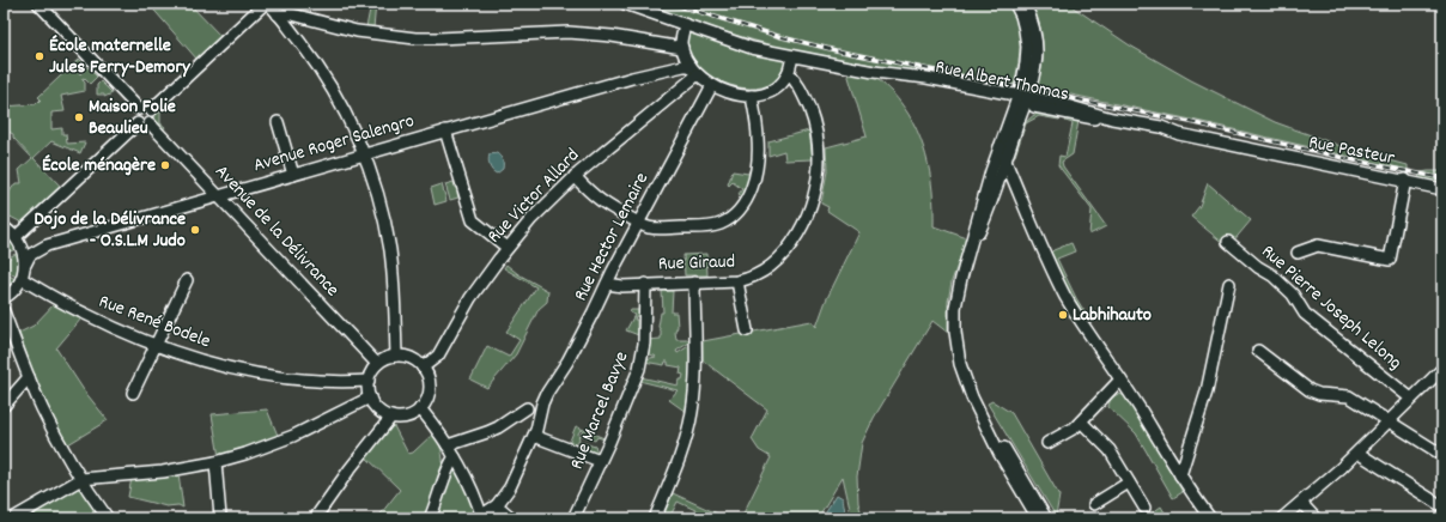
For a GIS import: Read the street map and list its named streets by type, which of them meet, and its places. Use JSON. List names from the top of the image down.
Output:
{
  "streets": {
    "street": [
      "Rue Albert Thomas",
      "Avenue Roger Salengro",
      "Rue Pasteur",
      "Rue Victor Allard",
      "Avenue de la Délivrance",
      "Rue Hector Lemaire",
      "Rue Giraud",
      "Rue Pierre Joseph Lelong",
      "Rue René Bodele",
      "Rue Marcel Bavye"
    ]
  },
  "crossings": [
    ["Rue Albert Thomas", "Rue Pasteur"],
    ["Avenue Roger Salengro", "Rue Victor Allard"],
    ["Avenue Roger Salengro", "Avenue de la Délivrance"],
    ["Rue Victor Allard", "Avenue de la Délivrance"],
    ["Rue Victor Allard", "Rue René Bodele"],
    ["Avenue de la Délivrance", "Rue René Bodele"],
    ["Rue Hector Lemaire", "Rue Giraud"],
    ["Rue Giraud", "Rue Marcel Bavye"]
  ],
  "places": [
    "École maternelle Jules Ferry-Demory",
    "Maison Folie Beaulieu",
    "École ménagère",
    "Dojo de la Délivrance - O.S.L.M Judo",
    "Labhihauto"
  ]
}
